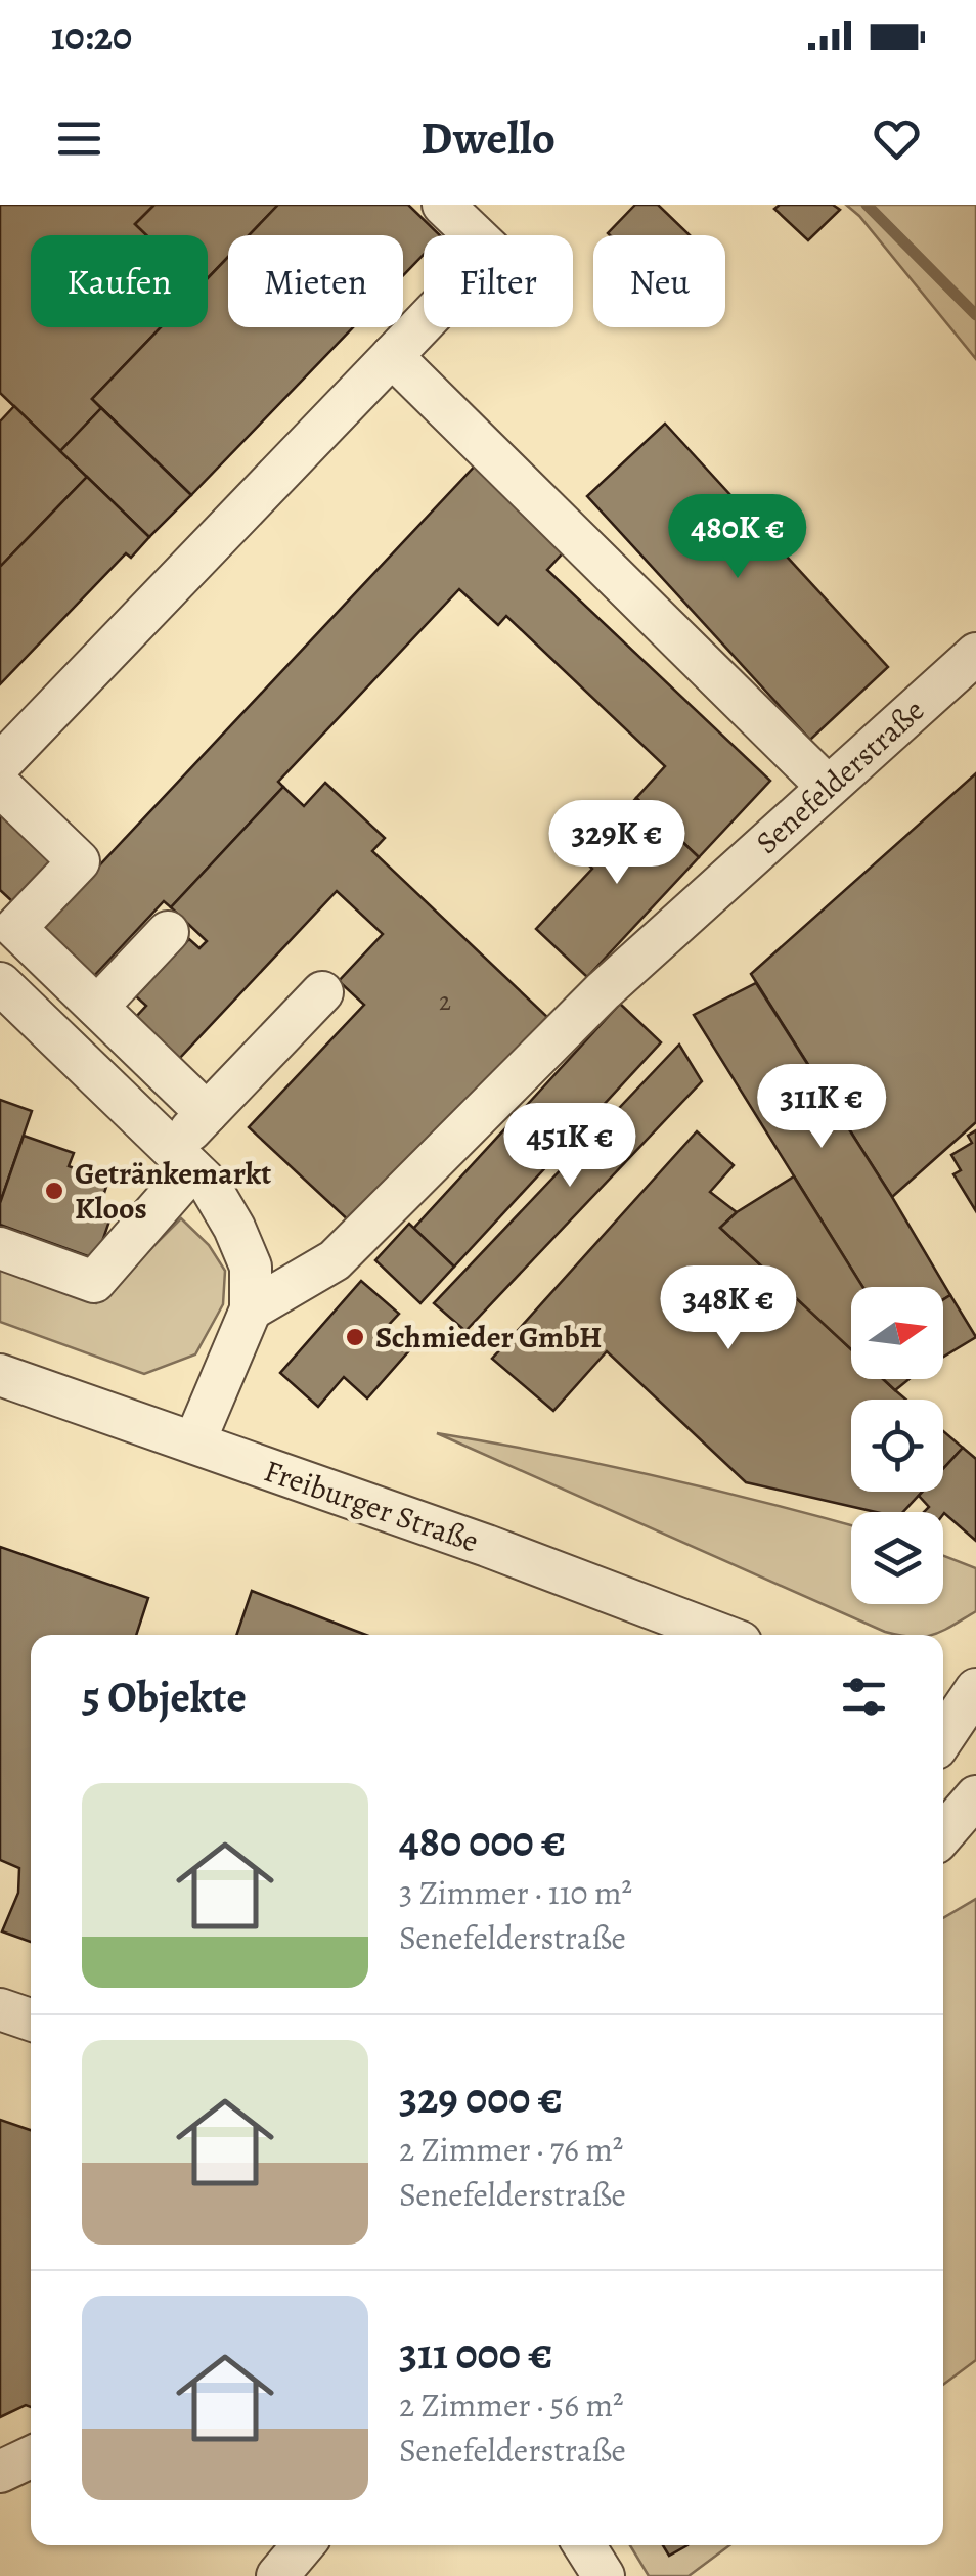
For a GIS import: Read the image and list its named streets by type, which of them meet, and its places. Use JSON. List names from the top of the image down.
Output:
{
  "streets": {
    "street": ["Senefelderstraße", "Freiburger Straße"]
  },
  "places": ["Getränkemarkt Kloos", "Schmieder GmbH"],
  "house_numbers": ["2"],
  "north": "right",
  "page": {
    "status": "10:20",
    "header": "Dwello",
    "chip": [
      "Kaufen",
      "Mieten",
      "Filter",
      "Neu"
    ],
    "price": [
      "480K €",
      "329K €",
      "311K €",
      "451K €",
      "348K €"
    ],
    "heading": "5 Objekte",
    "list": [
      {
        "name": "480 000 €",
        "note": "3 Zimmer · 110 m² · Senefelderstraße"
      },
      {
        "name": "329 000 €",
        "note": "2 Zimmer · 76 m² · Senefelderstraße"
      },
      {
        "name": "311 000 €",
        "note": "2 Zimmer · 56 m² · Senefelderstraße"
      }
    ]
  }
}
